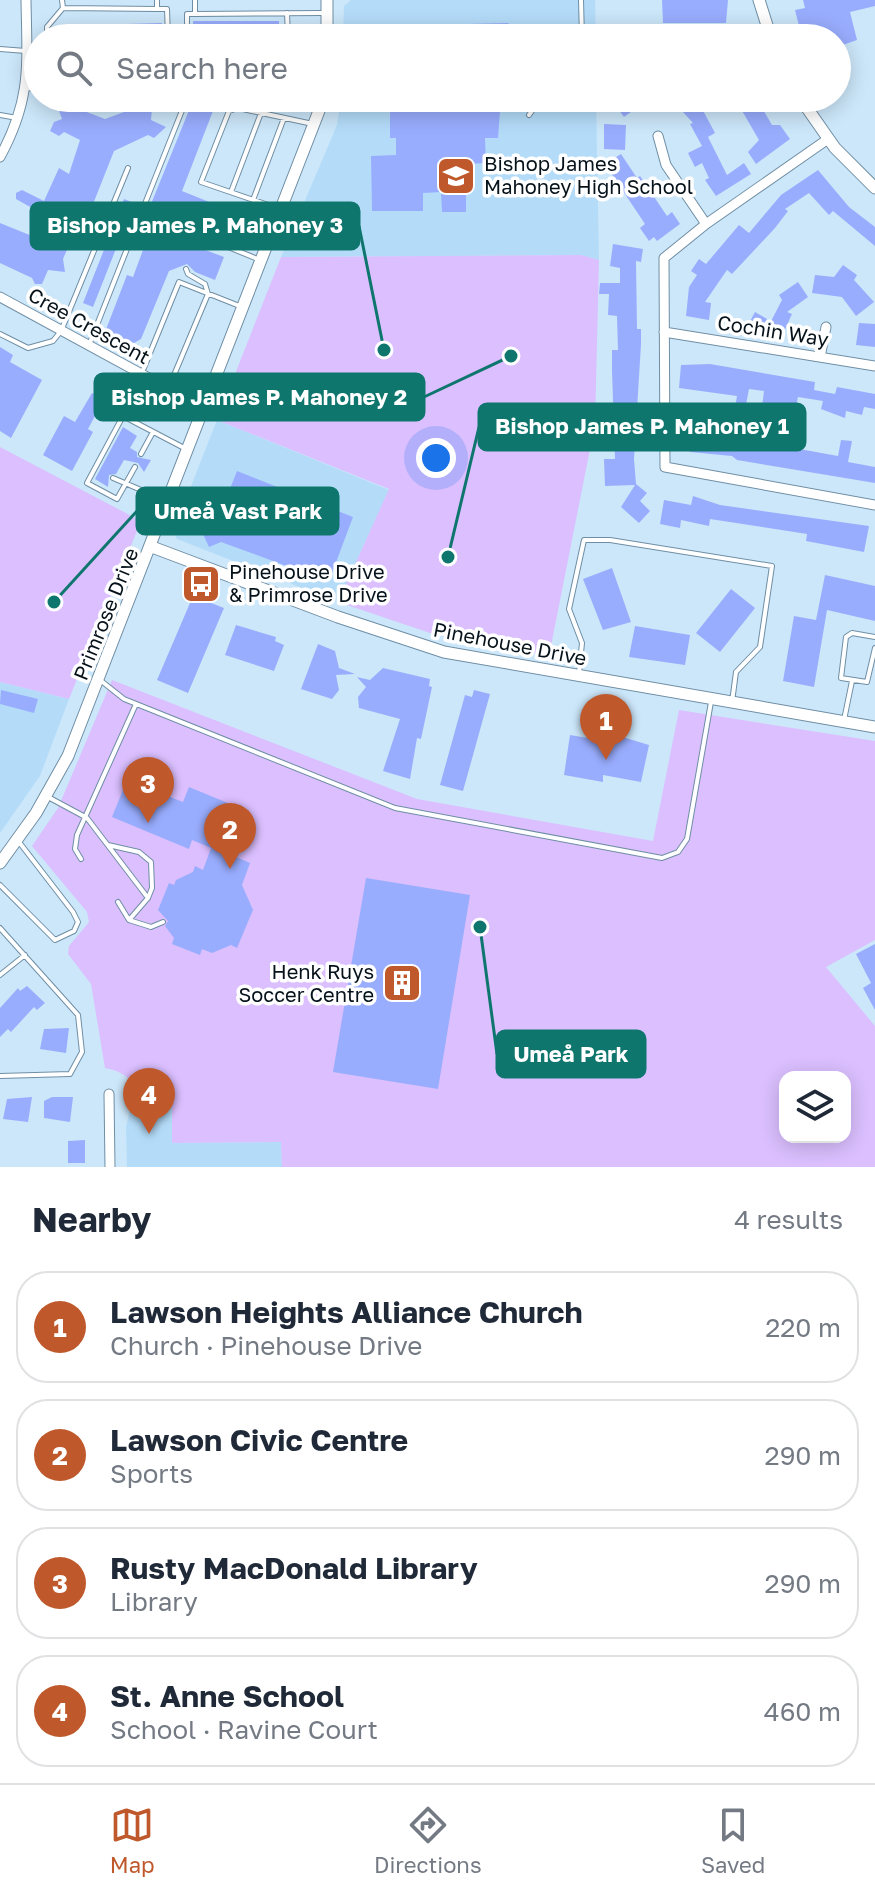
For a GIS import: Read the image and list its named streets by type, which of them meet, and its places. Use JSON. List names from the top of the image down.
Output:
{
  "streets": {
    "street": [
      "Cree Crescent",
      "Cochin Way",
      "Primrose Drive",
      "Pinehouse Drive"
    ]
  },
  "crossings": [
    ["Cree Crescent", "Primrose Drive"],
    ["Primrose Drive", "Pinehouse Drive"]
  ],
  "places": {
    "school or university": ["Bishop James Mahoney High School"],
    "other": [
      "Bishop James P. Mahoney 3",
      "Bishop James P. Mahoney 2",
      "Bishop James P. Mahoney 1",
      "Umeå Vast Park",
      "Umeå Park"
    ],
    "bus stop": ["Pinehouse Drive & Primrose Drive"],
    "building": ["Henk Ruys Soccer Centre"]
  },
  "page": {
    "search": "Search here",
    "pins": [
      "1",
      "3",
      "2",
      "4"
    ],
    "heading": ["Nearby", "4 results"],
    "list": [
      {
        "mark": "1",
        "name": "Lawson Heights Alliance Church",
        "note": "Church · Pinehouse Drive",
        "value": "220 m"
      },
      {
        "mark": "2",
        "name": "Lawson Civic Centre",
        "note": "Sports",
        "value": "290 m"
      },
      {
        "mark": "3",
        "name": "Rusty MacDonald Library",
        "note": "Library",
        "value": "290 m"
      },
      {
        "mark": "4",
        "name": "St. Anne School",
        "note": "School · Ravine Court",
        "value": "460 m"
      }
    ],
    "nav": ["Map", "Directions", "Saved"]
  }
}
